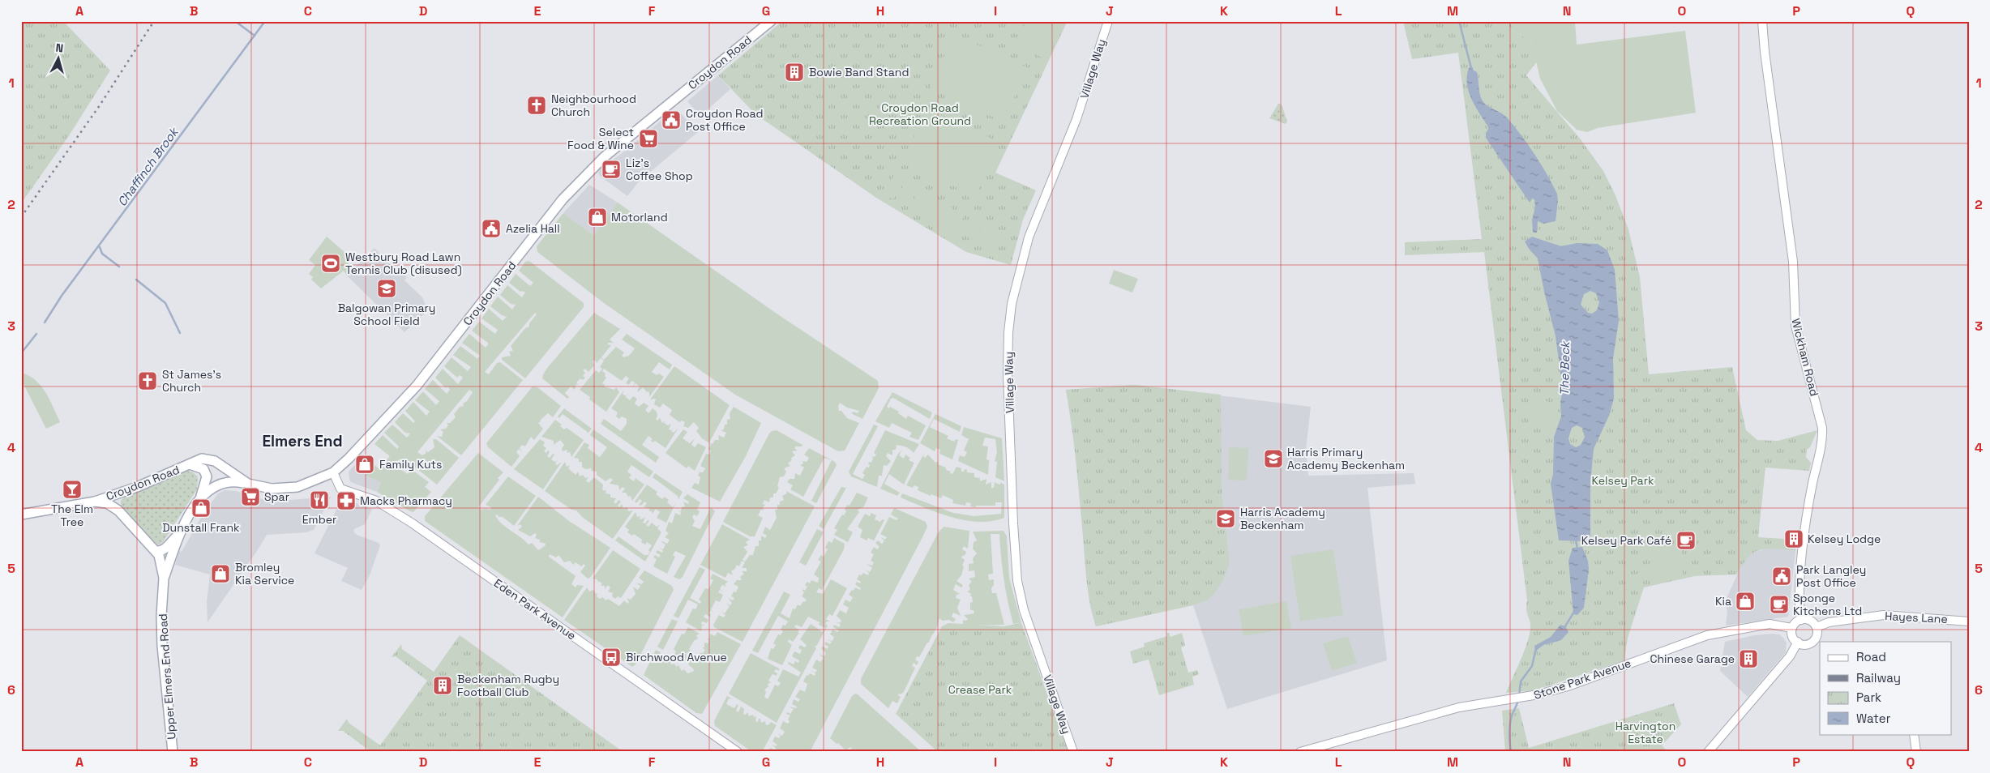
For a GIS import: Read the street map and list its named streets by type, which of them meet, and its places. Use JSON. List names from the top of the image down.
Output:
{
  "streets": {
    "main road": ["Croydon Road", "Upper Elmers End Road"],
    "street": [
      "Village Way",
      "Wickham Road",
      "Eden Park Avenue",
      "Hayes Lane",
      "Stone Park Avenue"
    ]
  },
  "crossings": [
    ["Croydon Road", "Eden Park Avenue"],
    ["Wickham Road", "Hayes Lane"],
    ["Wickham Road", "Stone Park Avenue"],
    ["Hayes Lane", "Stone Park Avenue"]
  ],
  "districts": ["Elmers End"],
  "water": ["Chaffinch Brook", "The Beck"],
  "parks": [
    "Croydon Road Recreation Ground",
    "Kelsey Park",
    "Crease Park",
    "Harvington Estate"
  ],
  "places": {
    "building": [
      "Bowie Band Stand",
      "Kelsey Lodge",
      "Chinese Garage",
      "Beckenham Rugby Football Club"
    ],
    "church": ["Neighbourhood Church", "St James's Church"],
    "public building": ["Croydon Road Post Office", "Azelia Hall", "Park Langley Post Office"],
    "supermarket": ["Select Food & Wine", "Spar"],
    "cafe": ["Liz's Coffee Shop", "Kelsey Park Café", "Sponge Kitchens Ltd"],
    "shop": [
      "Motorland",
      "Family Kuts",
      "Dunstall Frank",
      "Bromley Kia Service",
      "Kia"
    ],
    "sports": ["Westbury Road Lawn Tennis Club (disused)"],
    "school or university": ["Balgowan Primary School Field", "Harris Primary Academy Beckenham", "Harris Academy Beckenham"],
    "bar": ["The Elm Tree"],
    "restaurant": ["Ember"],
    "pharmacy": ["Macks Pharmacy"],
    "bus stop": ["Birchwood Avenue"]
  },
  "legend": [
    "Road",
    "Railway",
    "Park",
    "Water"
  ],
  "north": "top",
  "grid": {
    "columns": [
      "A",
      "B",
      "C",
      "D",
      "E",
      "F",
      "G",
      "H",
      "I",
      "J",
      "K",
      "L",
      "M",
      "N",
      "O",
      "P",
      "Q"
    ],
    "rows": [
      "1",
      "2",
      "3",
      "4",
      "5",
      "6"
    ]
  }
}
